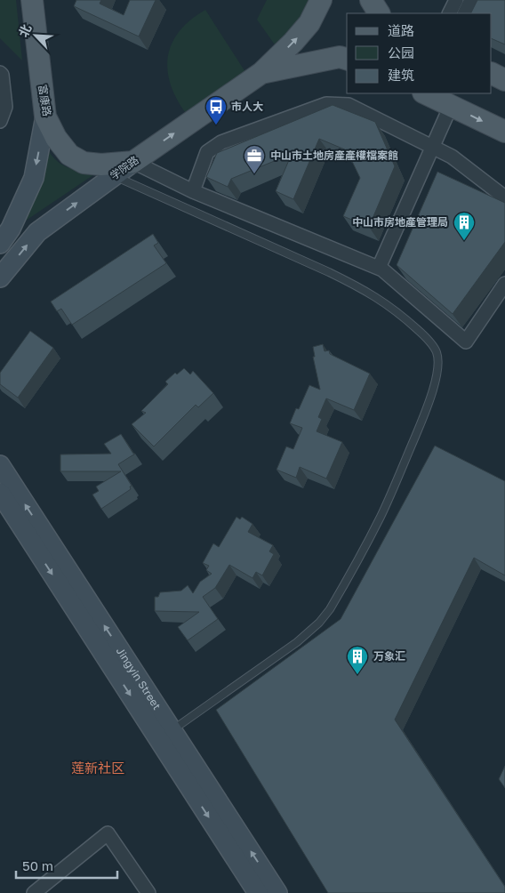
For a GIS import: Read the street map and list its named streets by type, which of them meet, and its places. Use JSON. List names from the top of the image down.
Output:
{
  "streets": {
    "main road": ["富康路", "学院路"],
    "street": ["Jingyin Street"]
  },
  "crossings": [
    ["富康路", "学院路"]
  ],
  "one_way": ["学院路"],
  "districts": ["莲新社区"],
  "places": {
    "bus stop": ["市人大"],
    "office": ["中山市土地房產產權檔案館"],
    "building": ["中山市房地產管理局", "万象汇"]
  },
  "legend": ["道路", "公园", "建筑"],
  "scale_bar": "50 m",
  "north": "top left"
}
